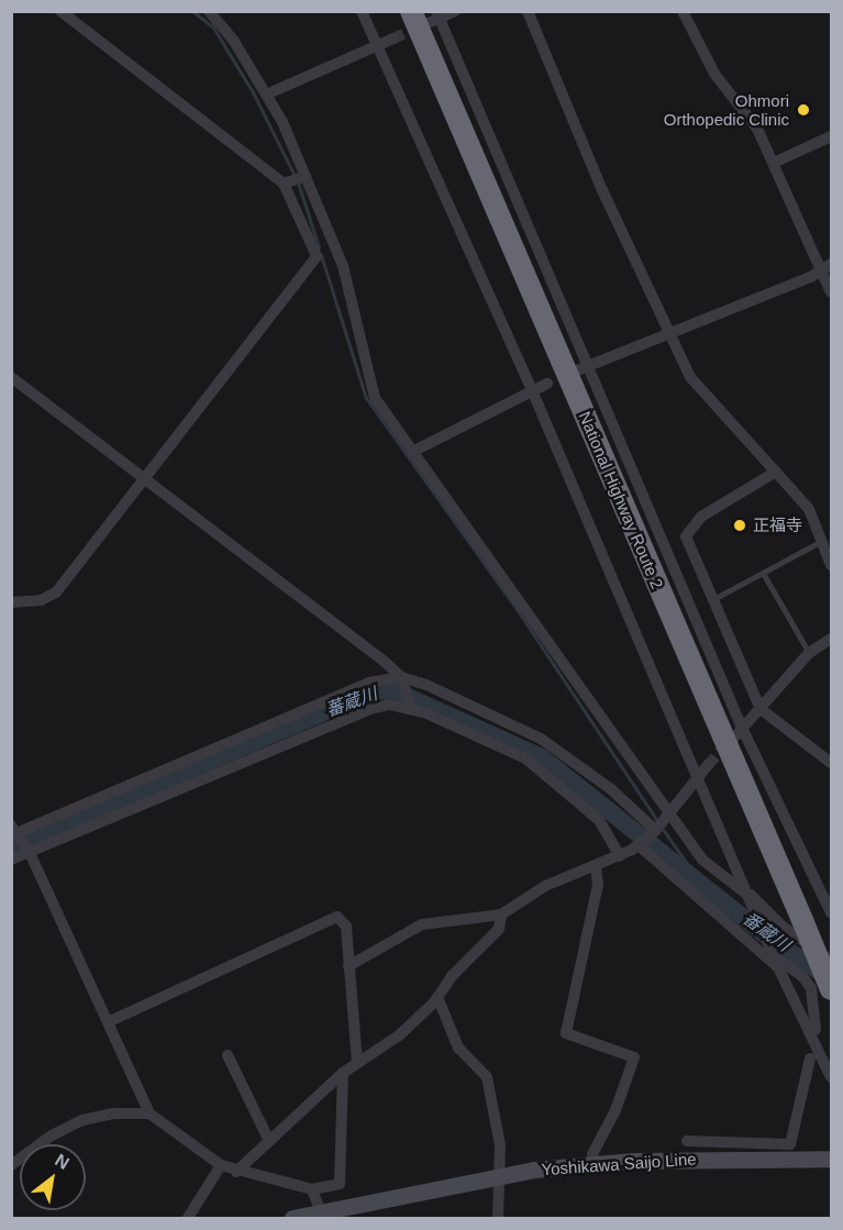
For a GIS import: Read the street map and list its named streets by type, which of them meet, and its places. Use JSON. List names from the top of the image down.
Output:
{
  "streets": {
    "highway": ["National Highway Route 2"],
    "main road": ["Yoshikawa Saijo Line"]
  },
  "water": ["蕃蔵川", "番蔵川"],
  "places": ["Ohmori Orthopedic Clinic", "正福寺"],
  "north": "top right"
}
